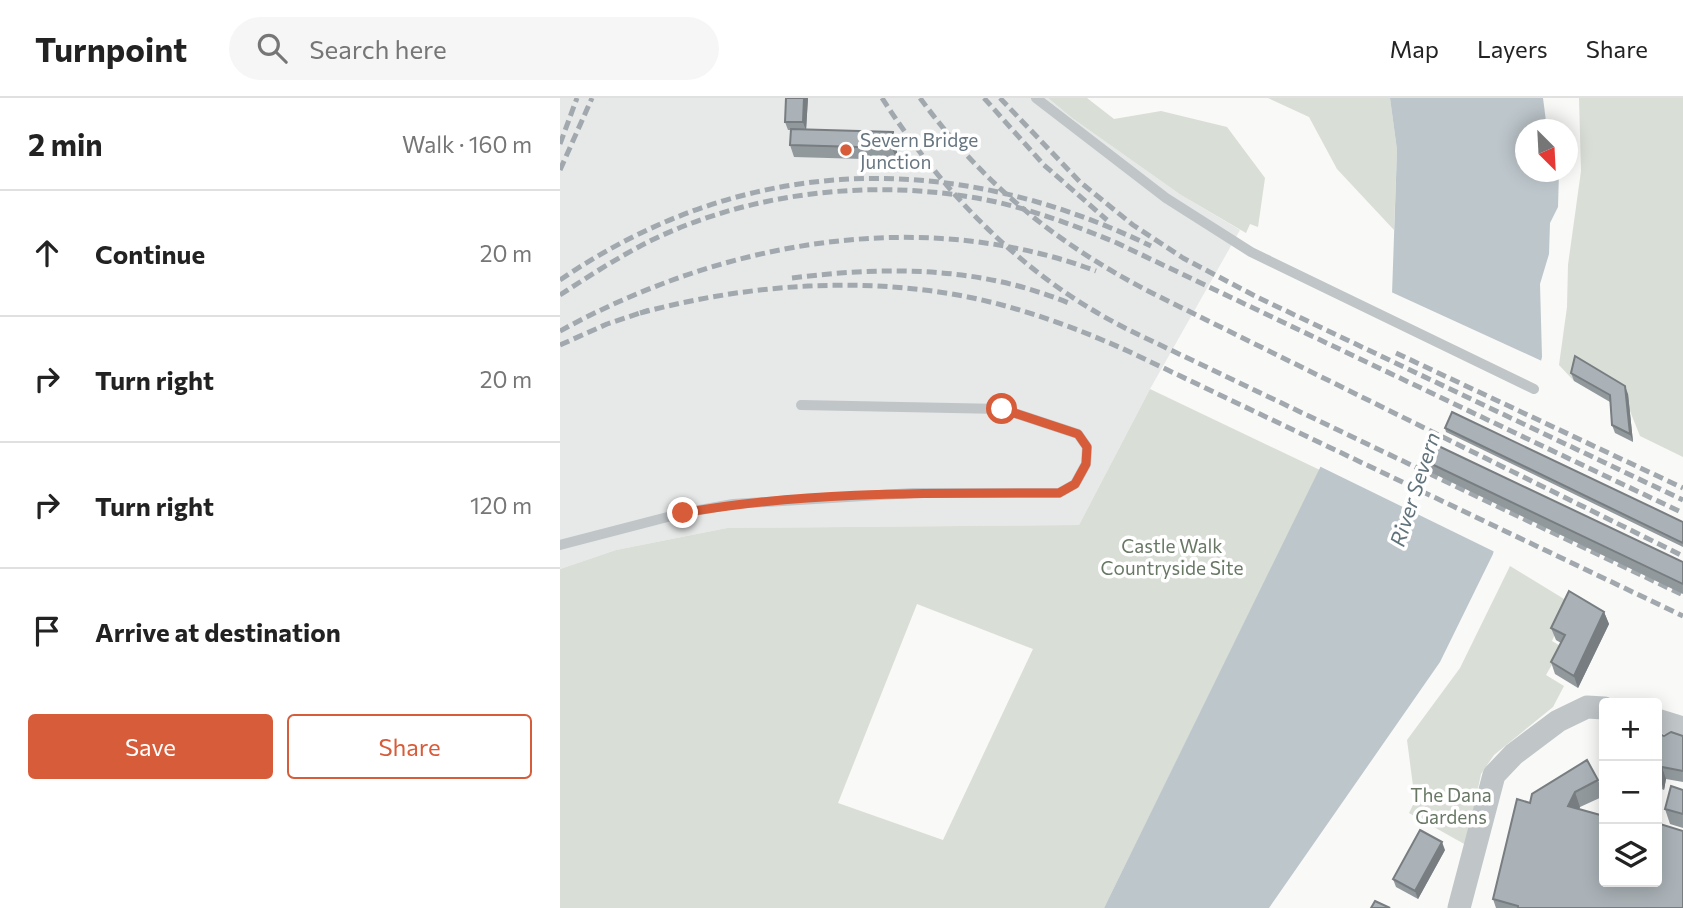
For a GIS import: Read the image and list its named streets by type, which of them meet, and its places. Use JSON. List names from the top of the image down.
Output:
{
  "water": ["River Severn"],
  "parks": ["Castle Walk Countryside Site", "The Dana Gardens"],
  "places": ["Severn Bridge Junction"],
  "north": "bottom right",
  "page": {
    "header": "Turnpoint",
    "search": "Search here",
    "nav": ["Map", "Layers", "Share"],
    "heading": ["2 min", "Walk · 160 m"],
    "list": [
      ["Continue", "20 m"],
      ["Turn right", "20 m"],
      ["Turn right", "120 m"],
      "Arrive at destination"
    ],
    "buttons": ["Save", "Share"],
    "map_buttons": ["+", "−"]
  }
}
